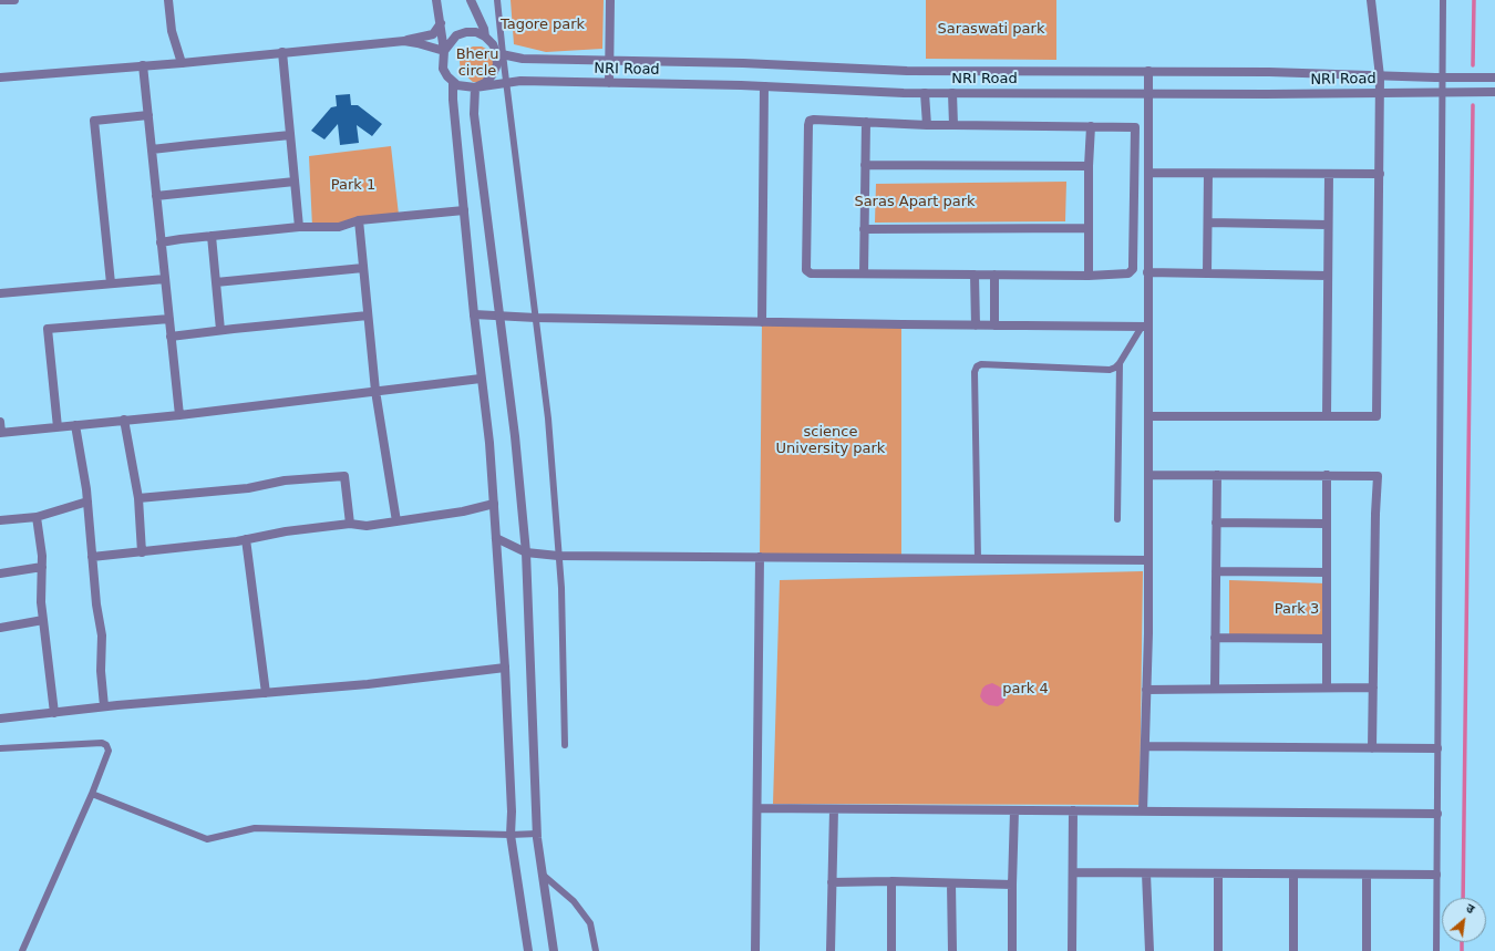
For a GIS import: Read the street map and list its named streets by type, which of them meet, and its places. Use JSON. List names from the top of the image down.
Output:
{
  "streets": {
    "street": ["NRI Road"]
  },
  "parks": [
    "Tagore park",
    "Saraswati park",
    "Bheru circle",
    "Park 1",
    "Saras Apart park",
    "science University park",
    "Park 3",
    "park 4"
  ],
  "north": "top right"
}
